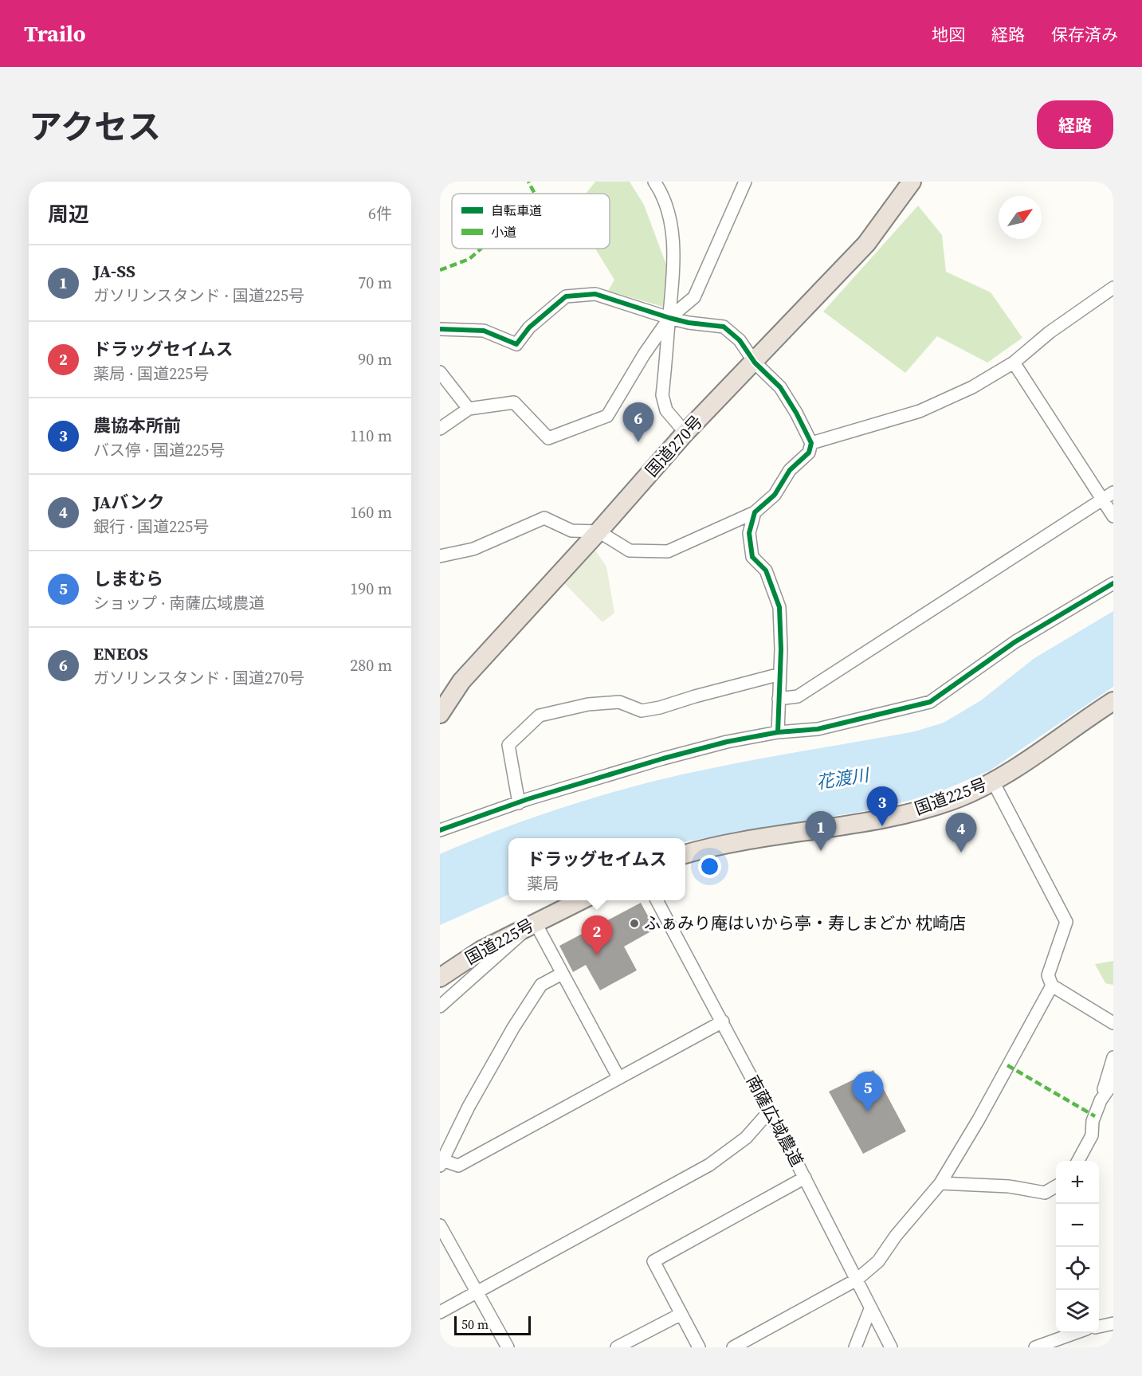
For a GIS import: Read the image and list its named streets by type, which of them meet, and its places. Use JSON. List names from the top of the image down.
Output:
{
  "streets": {
    "highway": ["国道270号", "国道225号"],
    "street": ["南薩広域農道"]
  },
  "water": ["花渡川"],
  "places": ["ふぁみり庵はいから亭・寿しまどか 枕崎店"],
  "legend": ["自転車道", "小道"],
  "scale_bar": "50 m",
  "north": "top right",
  "page": {
    "header": "Trailo",
    "nav": ["地図", "経路", "保存済み"],
    "title": "アクセス",
    "buttons": "経路",
    "heading": ["周辺", "6件"],
    "list": [
      {
        "mark": "1",
        "name": "JA-SS",
        "note": "ガソリンスタンド · 国道225号",
        "value": "70 m"
      },
      {
        "mark": "2",
        "name": "ドラッグセイムス",
        "note": "薬局 · 国道225号",
        "value": "90 m"
      },
      {
        "mark": "3",
        "name": "農協本所前",
        "note": "バス停 · 国道225号",
        "value": "110 m"
      },
      {
        "mark": "4",
        "name": "JAバンク",
        "note": "銀行 · 国道225号",
        "value": "160 m"
      },
      {
        "mark": "5",
        "name": "しまむら",
        "note": "ショップ · 南薩広域農道",
        "value": "190 m"
      },
      {
        "mark": "6",
        "name": "ENEOS",
        "note": "ガソリンスタンド · 国道270号",
        "value": "280 m"
      }
    ],
    "pins": [
      "6",
      "3",
      "1",
      "4",
      "2",
      "5"
    ],
    "popup": ["ドラッグセイムス", "薬局"],
    "map_buttons": ["+", "−"],
    "scale": "50 m"
  }
}
